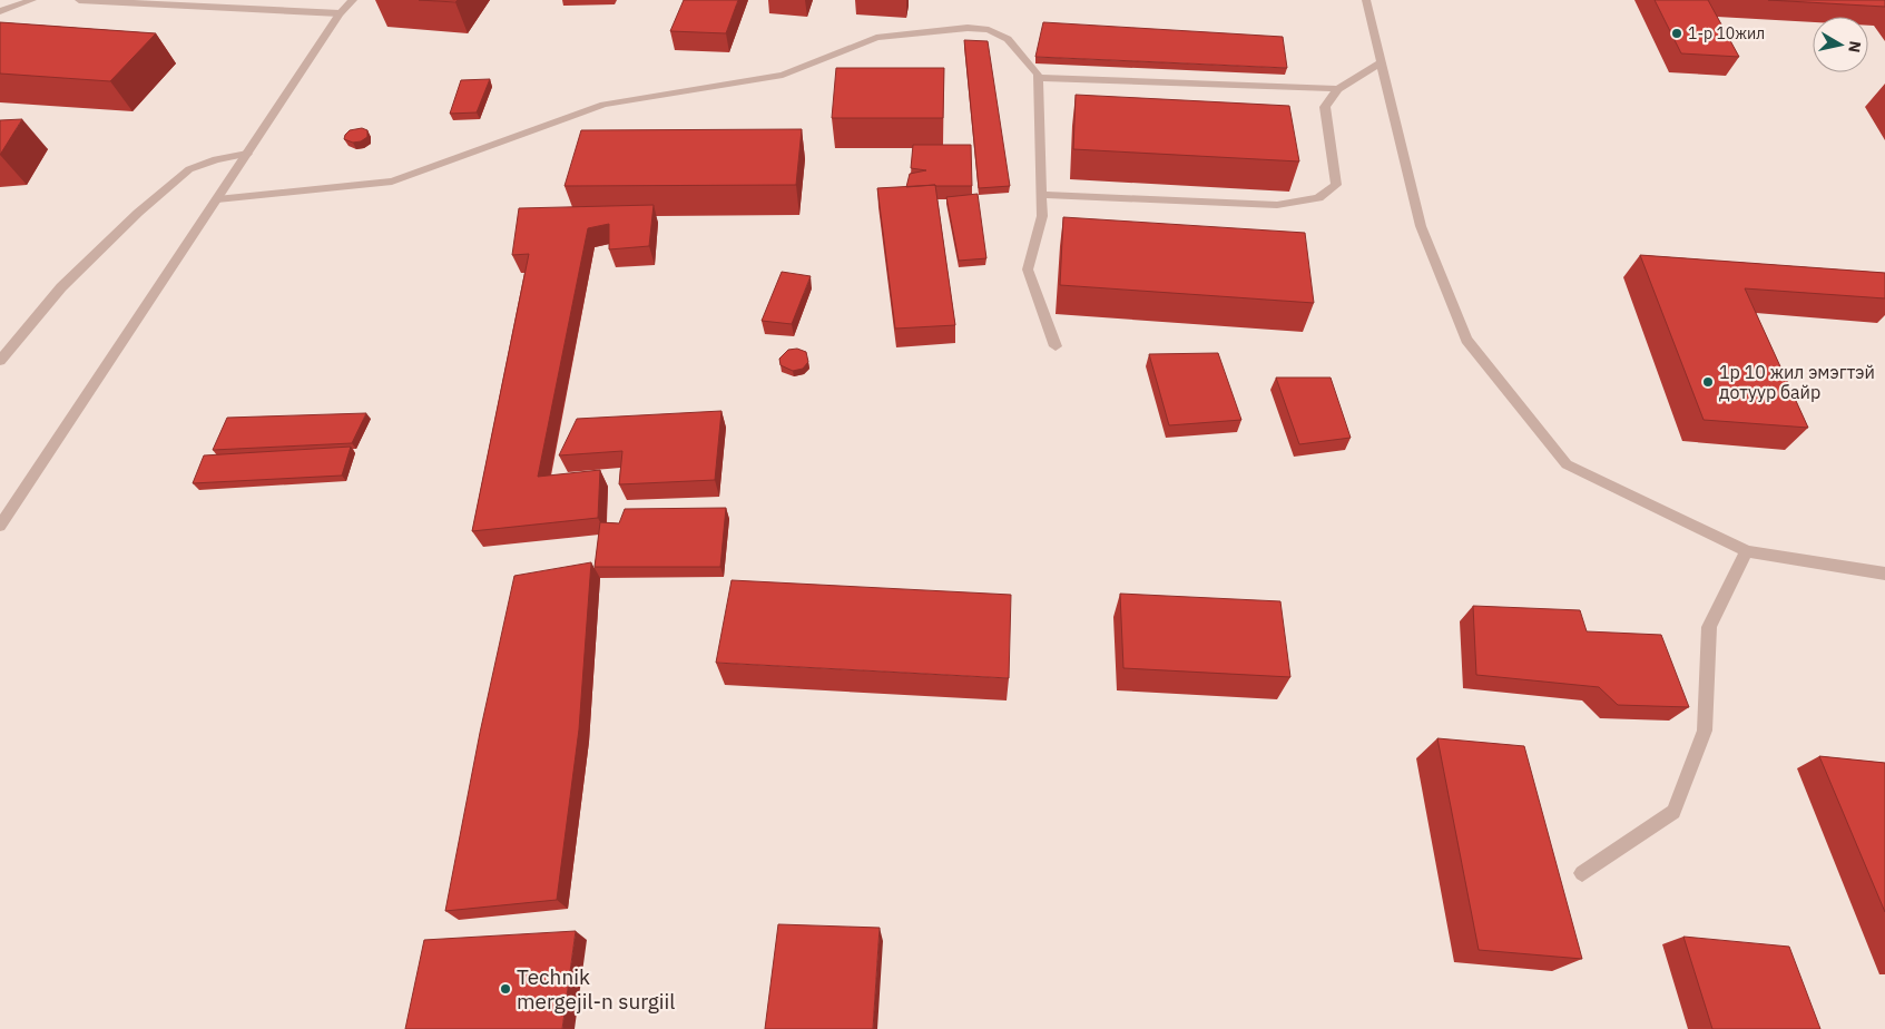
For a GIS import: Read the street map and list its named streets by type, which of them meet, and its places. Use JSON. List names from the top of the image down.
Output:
{
  "places": ["1-р 10жил", "1р 10 жил эмэгтэй дотуур байр", "Technik mergejil-n surgiil"],
  "north": "right"
}
